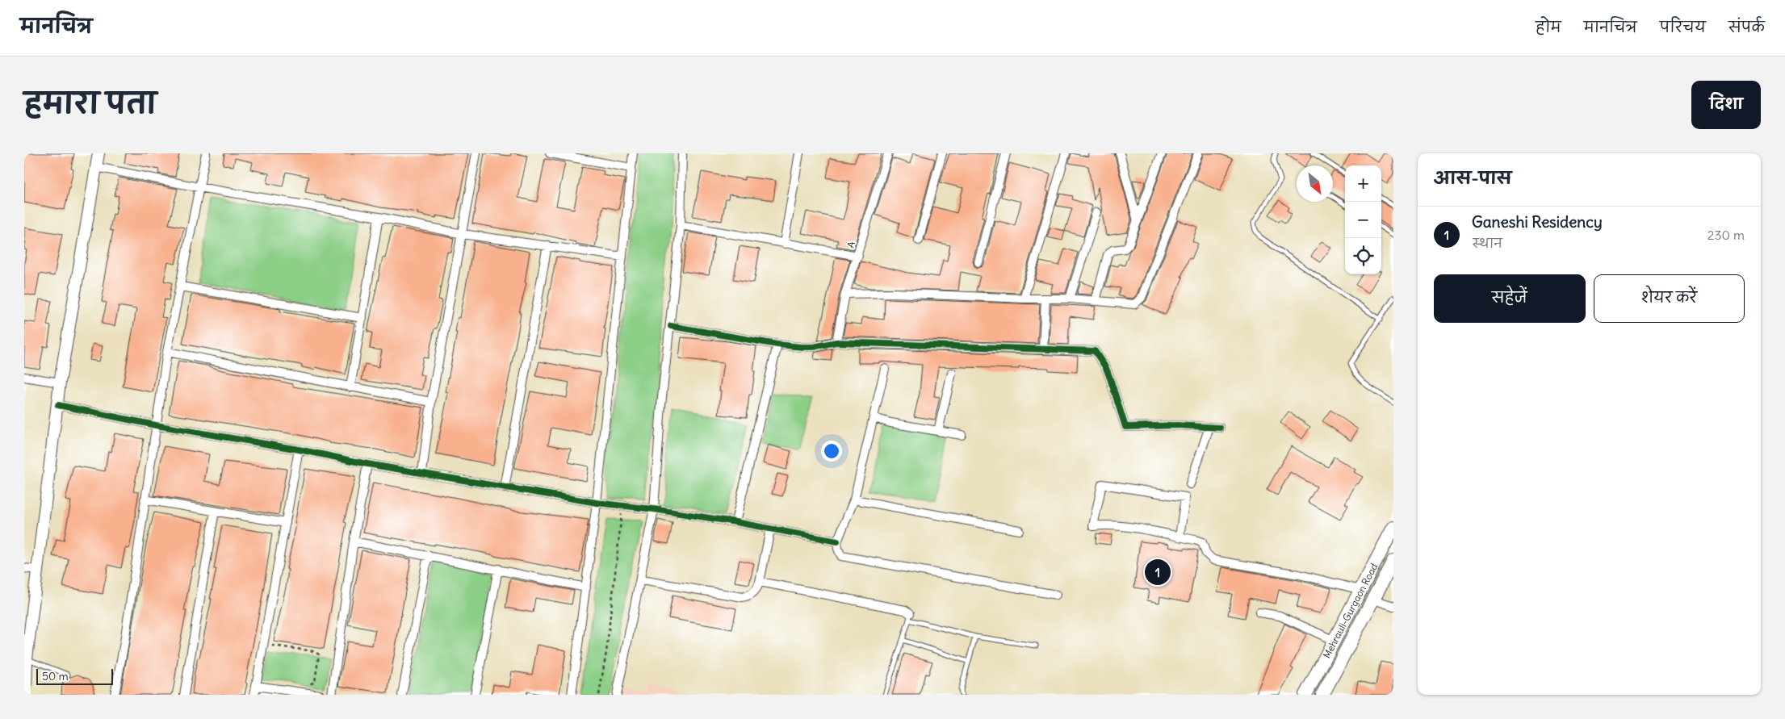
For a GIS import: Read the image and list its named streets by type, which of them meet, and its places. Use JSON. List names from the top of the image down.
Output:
{
  "streets": {
    "main road": ["Mehrauli-Gurgaon Road"],
    "street": ["A"]
  },
  "scale_bar": "50 m",
  "north": "bottom right",
  "page": {
    "header": "मानचित्र",
    "nav": [
      "होम",
      "मानचित्र",
      "परिचय",
      "संपर्क"
    ],
    "title": "हमारा पता",
    "buttons": [
      "दिशा",
      ["सहेजें", "शेयर करें"]
    ],
    "heading": "आस-पास",
    "map_buttons": ["+", "−"],
    "list": [
      {
        "mark": "1",
        "name": "Ganeshi Residency",
        "note": "स्थान",
        "value": "230 m"
      }
    ],
    "pins": "1",
    "scale": "50 m"
  }
}
